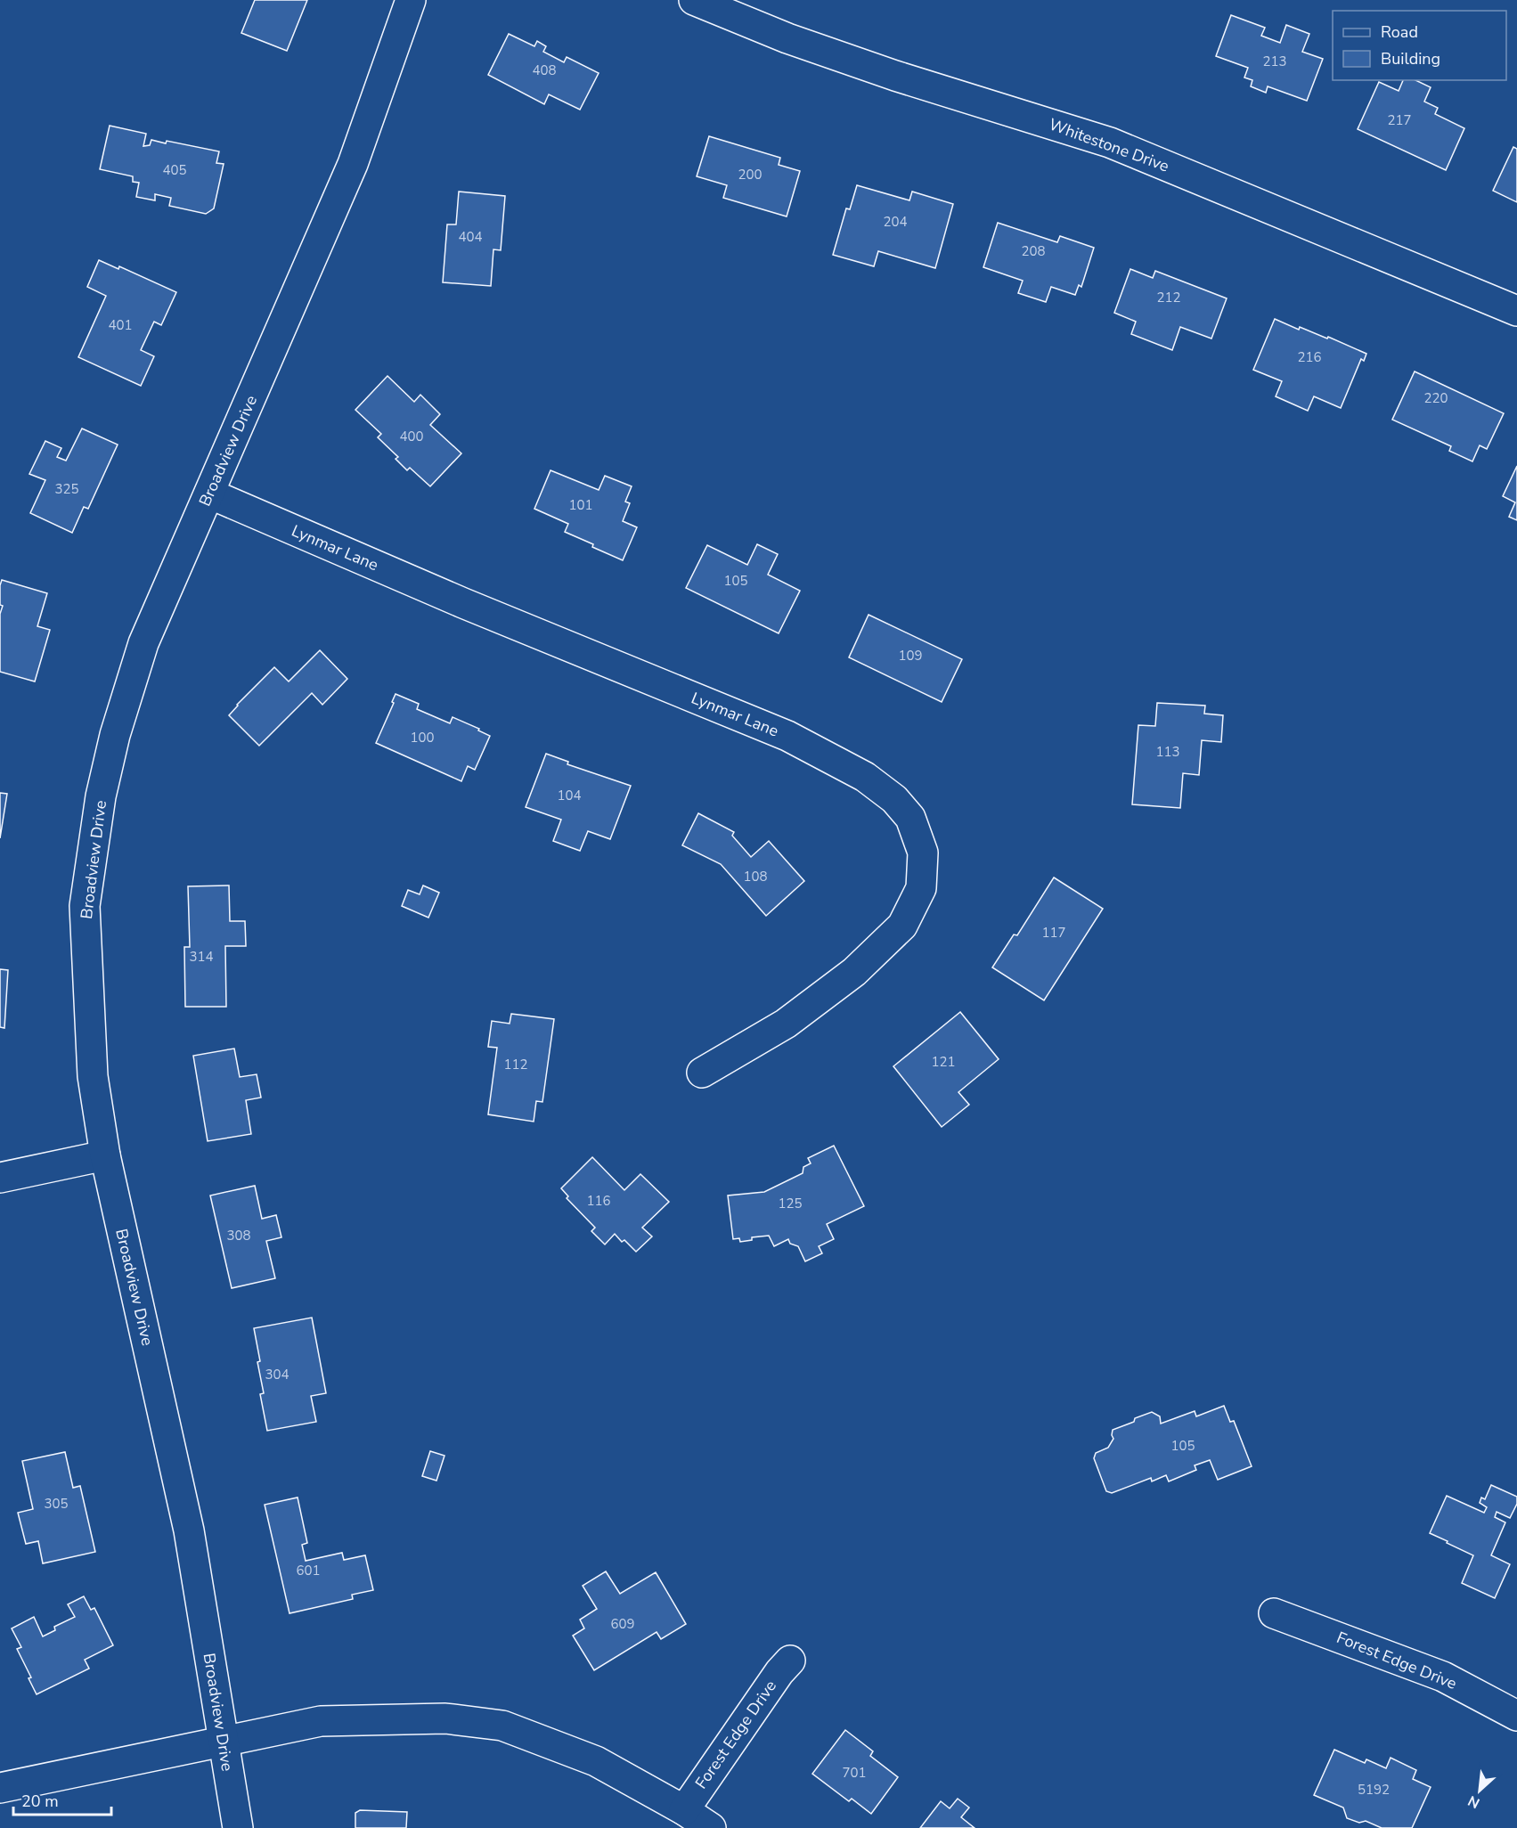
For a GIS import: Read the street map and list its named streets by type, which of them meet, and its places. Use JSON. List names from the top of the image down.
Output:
{
  "streets": {
    "street": [
      "Whitestone Drive",
      "Broadview Drive",
      "Lynmar Lane",
      "Forest Edge Drive"
    ]
  },
  "crossings": [
    ["Broadview Drive", "Lynmar Lane"]
  ],
  "house_numbers": [
    "213",
    "408",
    "217",
    "405",
    "200",
    "204",
    "404",
    "208",
    "212",
    "401",
    "216",
    "220",
    "400",
    "325",
    "101",
    "105",
    "109",
    "100",
    "113",
    "104",
    "108",
    "117",
    "314",
    "121",
    "112",
    "116",
    "125",
    "308",
    "304",
    "105",
    "305",
    "601",
    "609",
    "701",
    "5192"
  ],
  "legend": ["Road", "Building"],
  "scale_bar": "20 m",
  "north": "bottom left"
}
